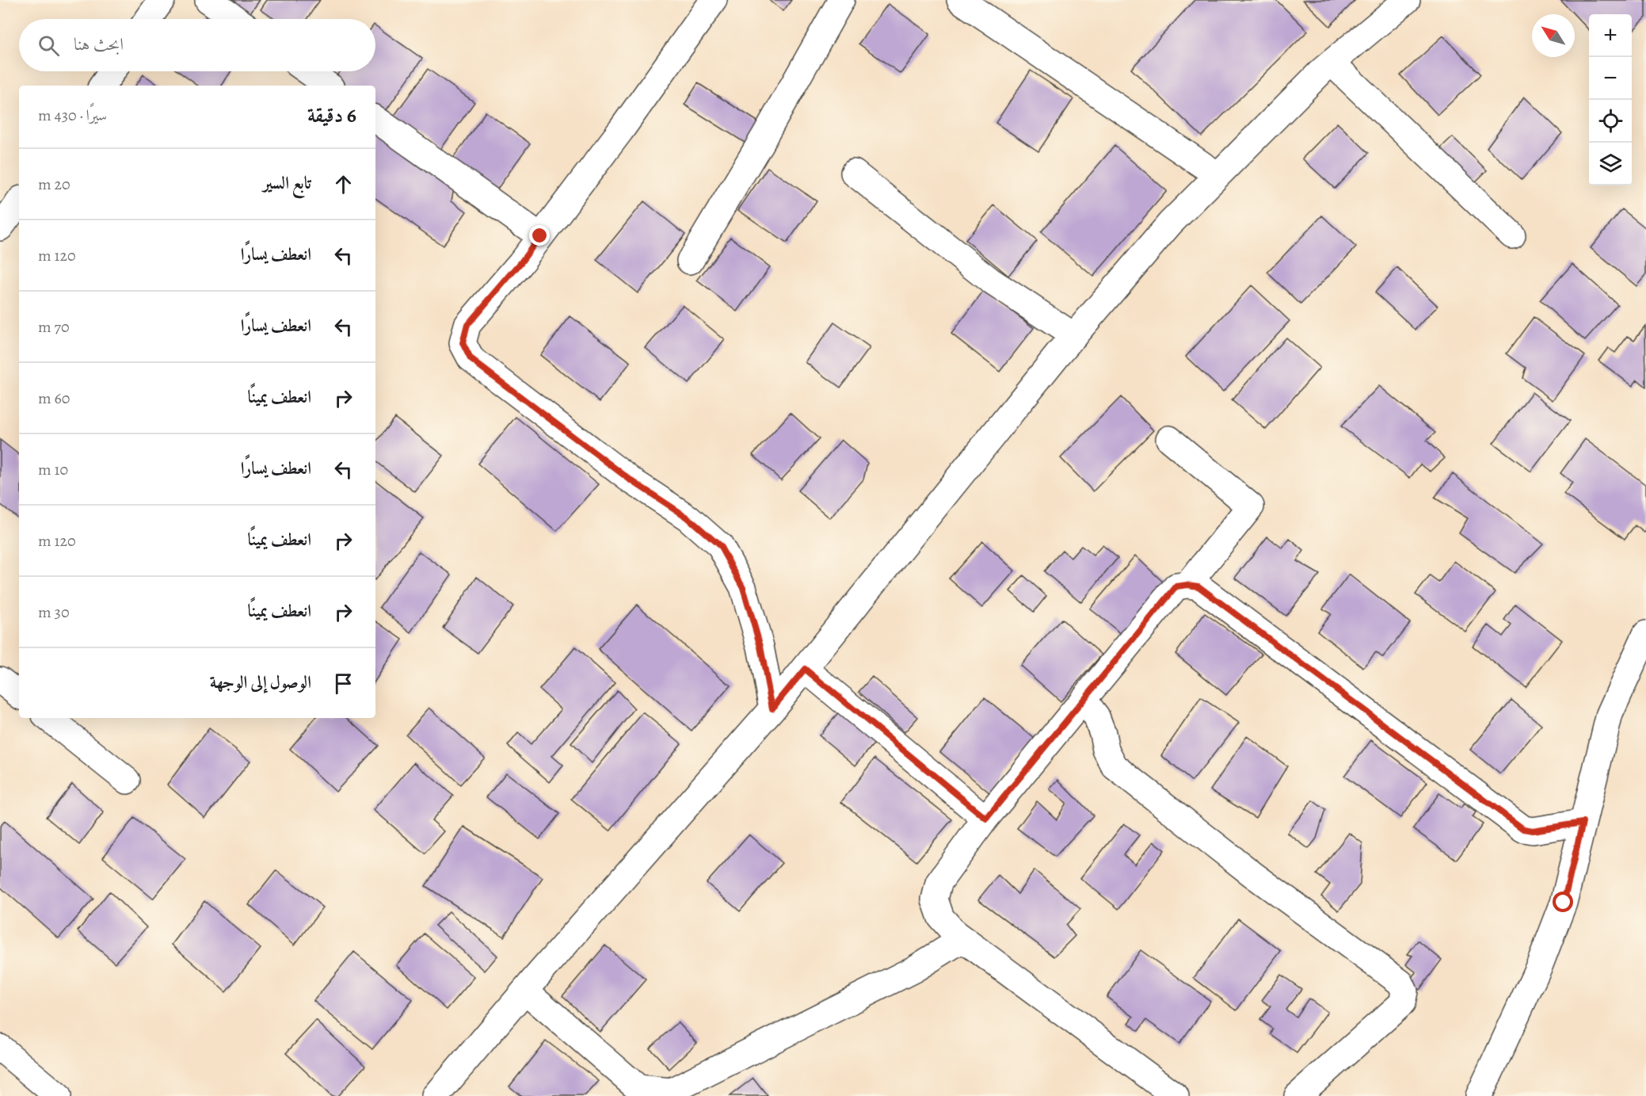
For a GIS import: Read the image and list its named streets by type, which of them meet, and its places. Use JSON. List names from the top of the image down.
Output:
{
  "north": "top left",
  "page": {
    "map_buttons": ["+", "−"],
    "search": "ابحث هنا",
    "heading": ["6 دقيقة", "سيرًا · 430 m"],
    "list": [
      ["تابع السير", "20 m"],
      ["انعطف يسارًا", "120 m"],
      ["انعطف يسارًا", "70 m"],
      ["انعطف يمينًا", "60 m"],
      ["انعطف يسارًا", "10 m"],
      ["انعطف يمينًا", "120 m"],
      ["انعطف يمينًا", "30 m"],
      "الوصول إلى الوجهة"
    ]
  }
}
